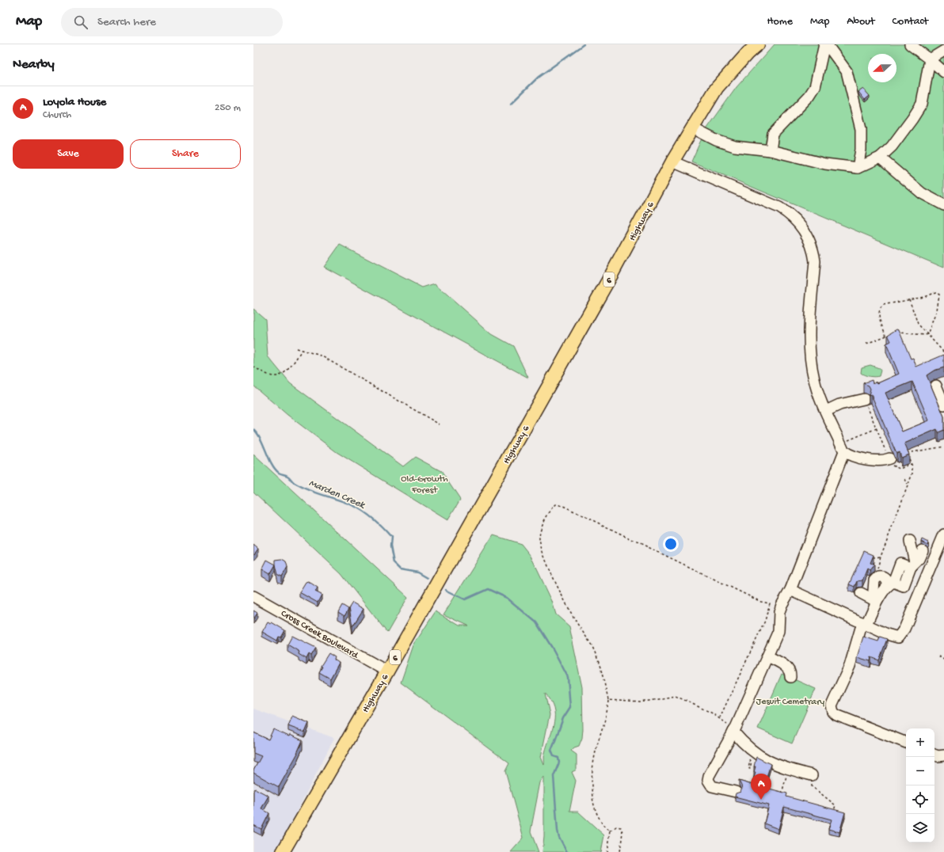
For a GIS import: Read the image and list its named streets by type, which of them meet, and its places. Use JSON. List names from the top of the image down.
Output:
{
  "streets": {
    "main road": ["Highway 6", "6"],
    "street": ["Cross Creek Boulevard"]
  },
  "crossings": [
    ["Highway 6", "Cross Creek Boulevard"]
  ],
  "water": ["Marden Creek"],
  "parks": ["Old-Growth Forest", "Jesuit Cemetrary"],
  "north": "left",
  "page": {
    "header": "Map",
    "search": "Search here",
    "nav": [
      "Home",
      "Map",
      "About",
      "Contact"
    ],
    "heading": "Nearby",
    "list": [
      {
        "mark": "A",
        "name": "Loyola House",
        "note": "Church",
        "value": "250 m"
      }
    ],
    "buttons": ["Save", "Share"],
    "map_buttons": ["+", "−"],
    "pins": "A"
  }
}
